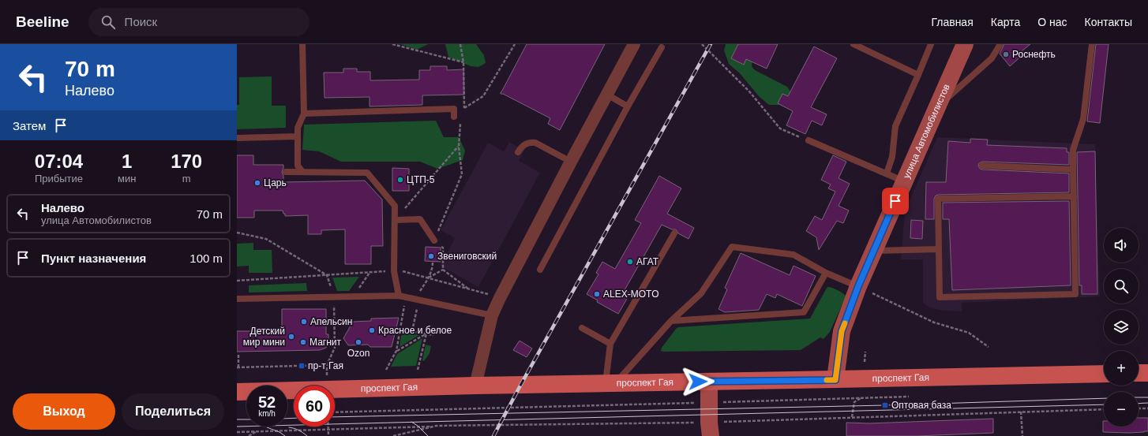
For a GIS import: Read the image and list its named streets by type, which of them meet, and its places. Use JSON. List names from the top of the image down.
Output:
{
  "streets": {
    "main road": ["проспект Гая"],
    "street": ["улица Автомобилистов"]
  },
  "crossings": [
    ["улица Автомобилистов", "проспект Гая"]
  ],
  "places": {
    "other": [
      "Роснефть",
      "ЦТП-5",
      "Царь",
      "Звениговский",
      "АГАТ",
      "ALEX-MOTO",
      "Апельсин",
      "Красное и белое",
      "Детский мир мини",
      "Магнит",
      "Ozon"
    ],
    "transit": ["пр-т Гая", "Оптовая база"]
  },
  "page": {
    "header": "Beeline",
    "search": "Поиск",
    "nav": [
      "Главная",
      "Карта",
      "О нас",
      "Контакты"
    ],
    "turn": ["70 m", "Налево"],
    "then": "Затем",
    "eta": [
      "07:04",
      "Прибытие",
      "1",
      "мин",
      "170",
      "m"
    ],
    "list": [
      {
        "name": "Налево",
        "note": "улица Автомобилистов",
        "value": "70 m"
      },
      {
        "name": "Пункт назначения",
        "value": "100 m"
      }
    ],
    "map_buttons": ["+", "−"],
    "speed": "52 km/h",
    "limit": "60",
    "buttons": ["Выход", "Поделиться"]
  }
}
